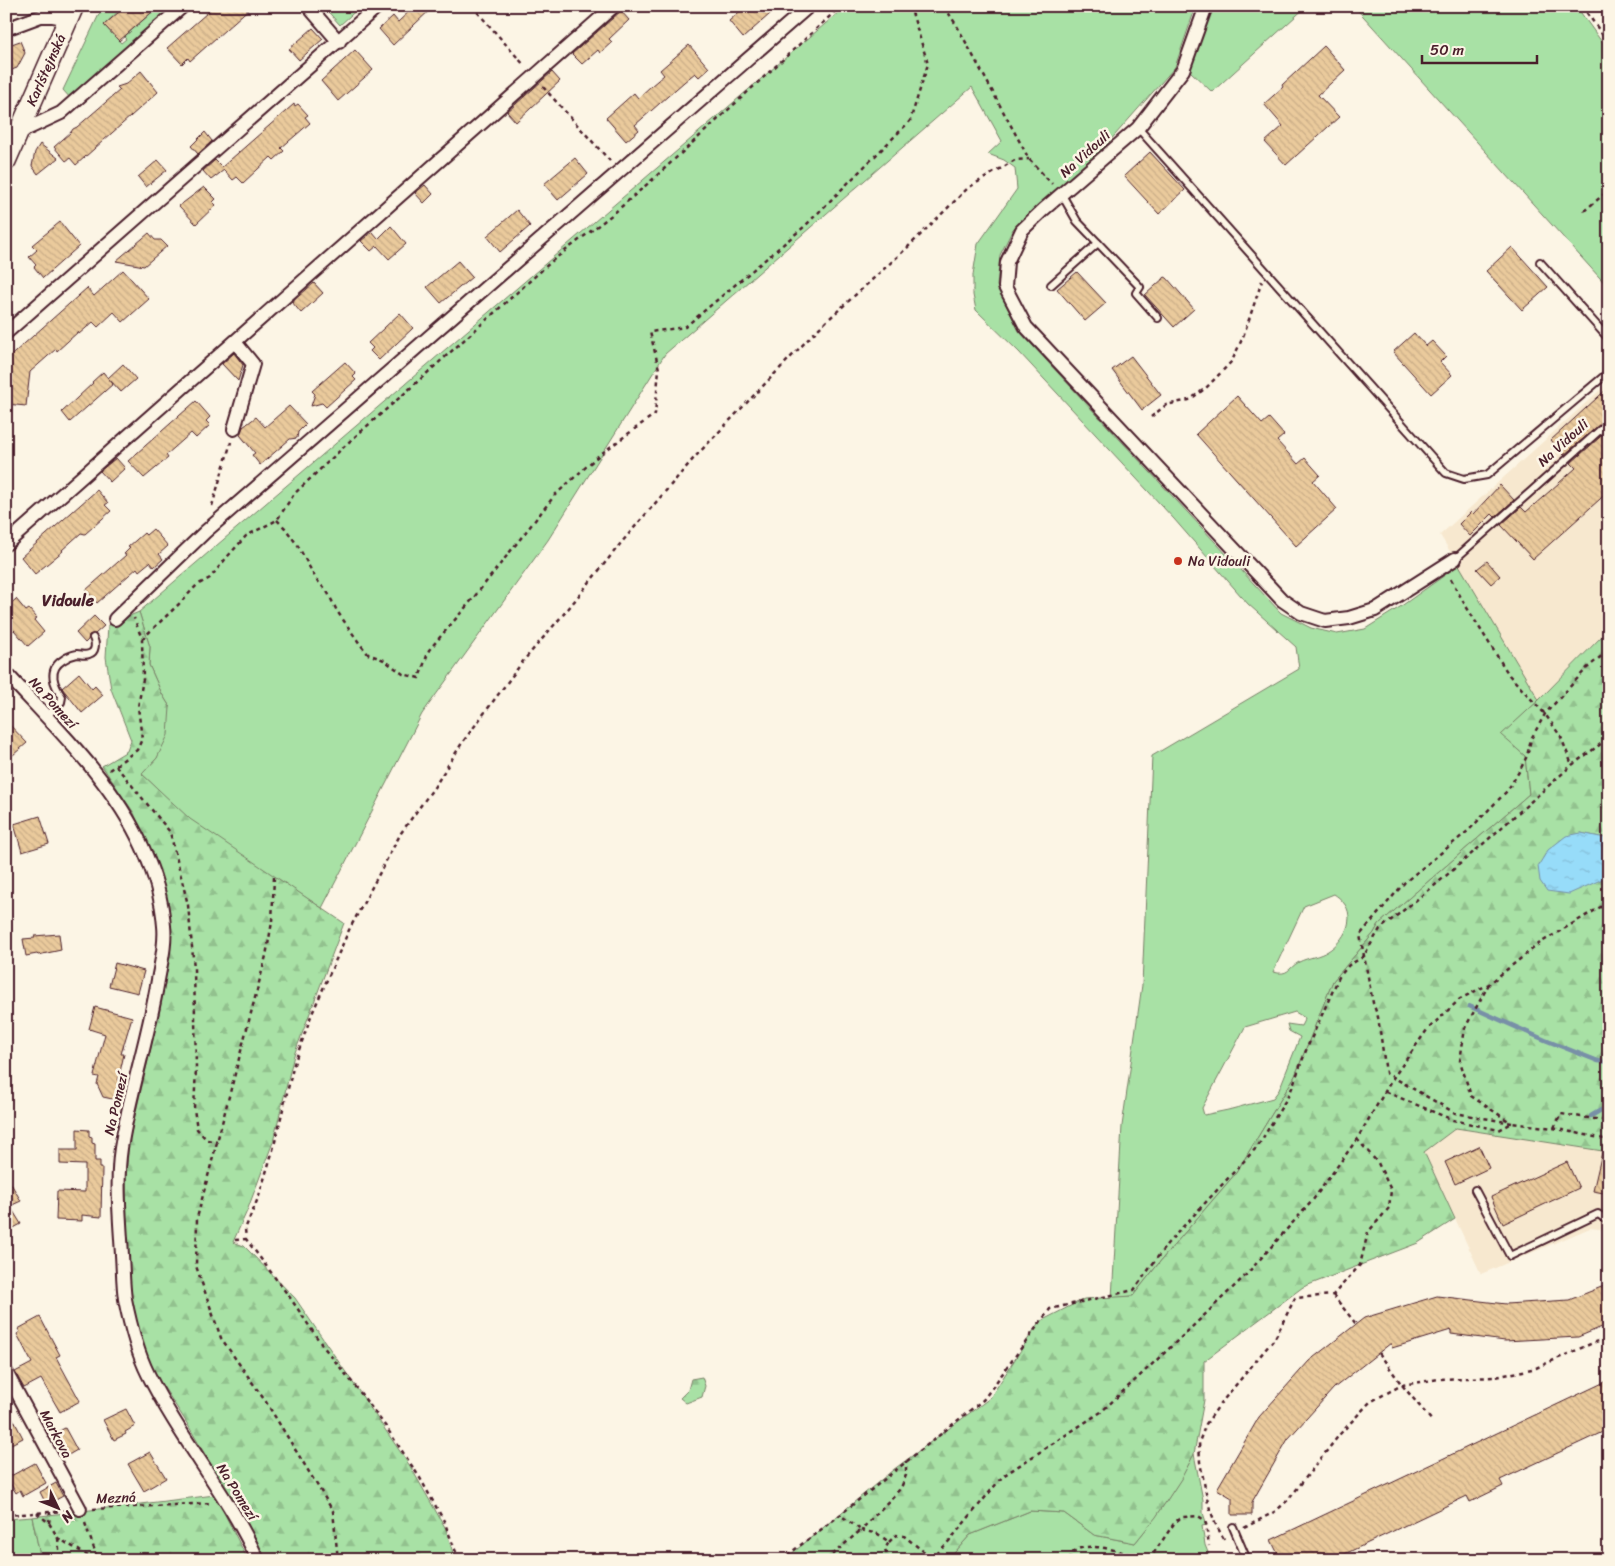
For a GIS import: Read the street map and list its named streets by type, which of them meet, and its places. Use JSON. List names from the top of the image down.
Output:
{
  "streets": {
    "street": [
      "Karlštejnská",
      "Na Vidouli",
      "Na Pomezí",
      "Markova"
    ],
    "path": ["Mezná"]
  },
  "crossings": [
    ["Na Pomezí", "Mezná"],
    ["Markova", "Mezná"]
  ],
  "districts": ["Vidoule"],
  "places": ["Na Vidouli"],
  "scale_bar": "50 m",
  "north": "bottom right"
}
